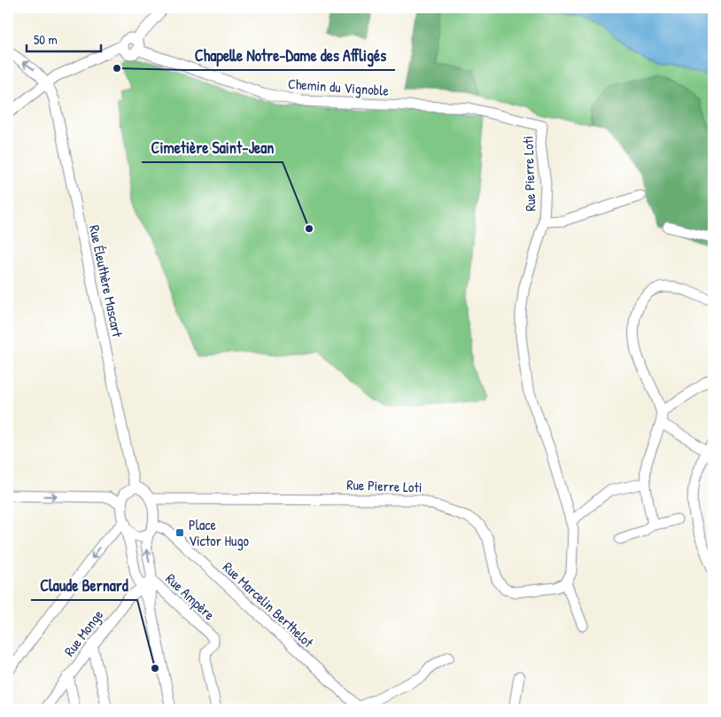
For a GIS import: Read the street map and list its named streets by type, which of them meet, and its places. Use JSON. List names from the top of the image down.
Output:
{
  "streets": {
    "street": [
      "Chemin du Vignoble",
      "Rue Pierre Loti",
      "Rue Éleuthère Mascart",
      "Rue Ampère",
      "Rue Marcelin Berthelot",
      "Rue Monge"
    ]
  },
  "crossings": [
    ["Chemin du Vignoble", "Rue Pierre Loti"],
    ["Rue Pierre Loti", "Rue Éleuthère Mascart"],
    ["Rue Pierre Loti", "Rue Marcelin Berthelot"],
    ["Rue Éleuthère Mascart", "Rue Marcelin Berthelot"],
    ["Rue Ampère", "Rue Monge"]
  ],
  "places": {
    "other": ["Chapelle Notre-Dame des Affligés", "Cimetière Saint-Jean", "Claude Bernard"],
    "transit": ["Place Victor Hugo"]
  },
  "scale_bar": "50 m"
}
